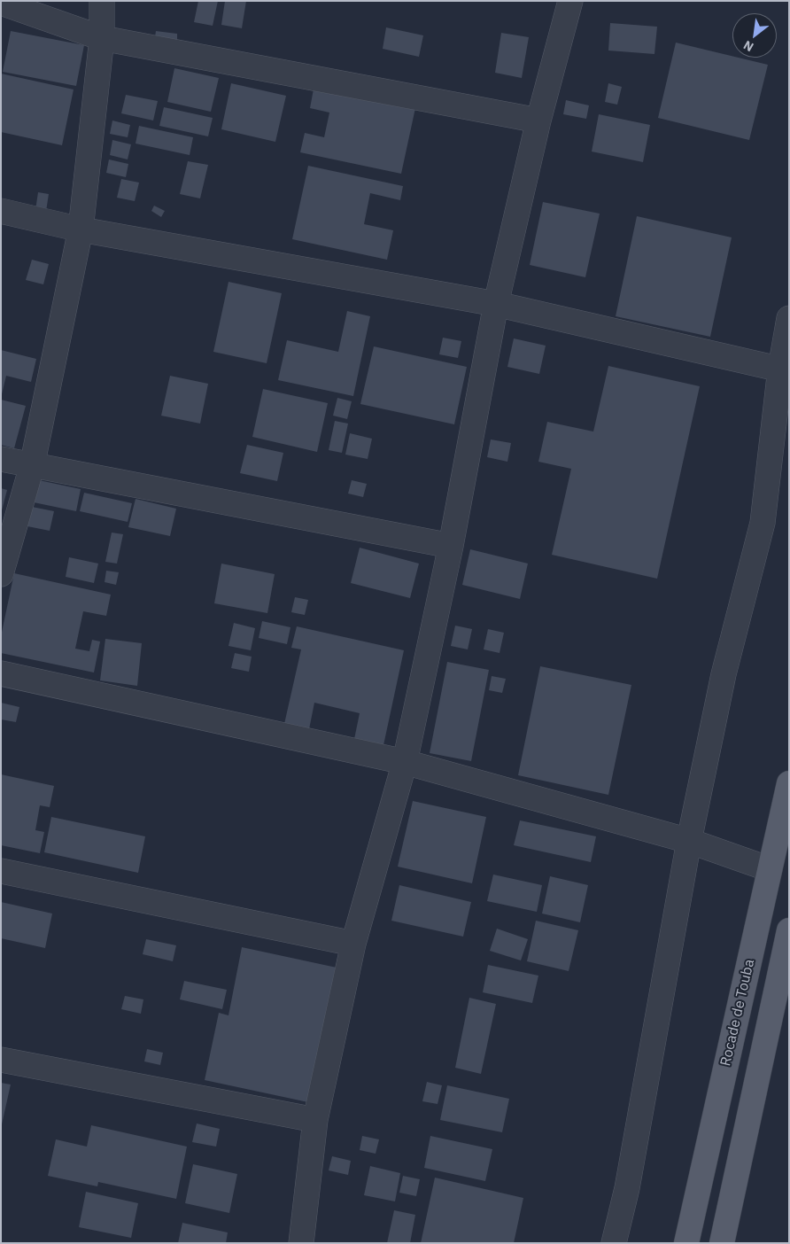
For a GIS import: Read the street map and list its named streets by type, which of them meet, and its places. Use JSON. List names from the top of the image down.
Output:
{
  "streets": {
    "main road": ["Rocade de Touba"]
  },
  "north": "bottom left"
}
